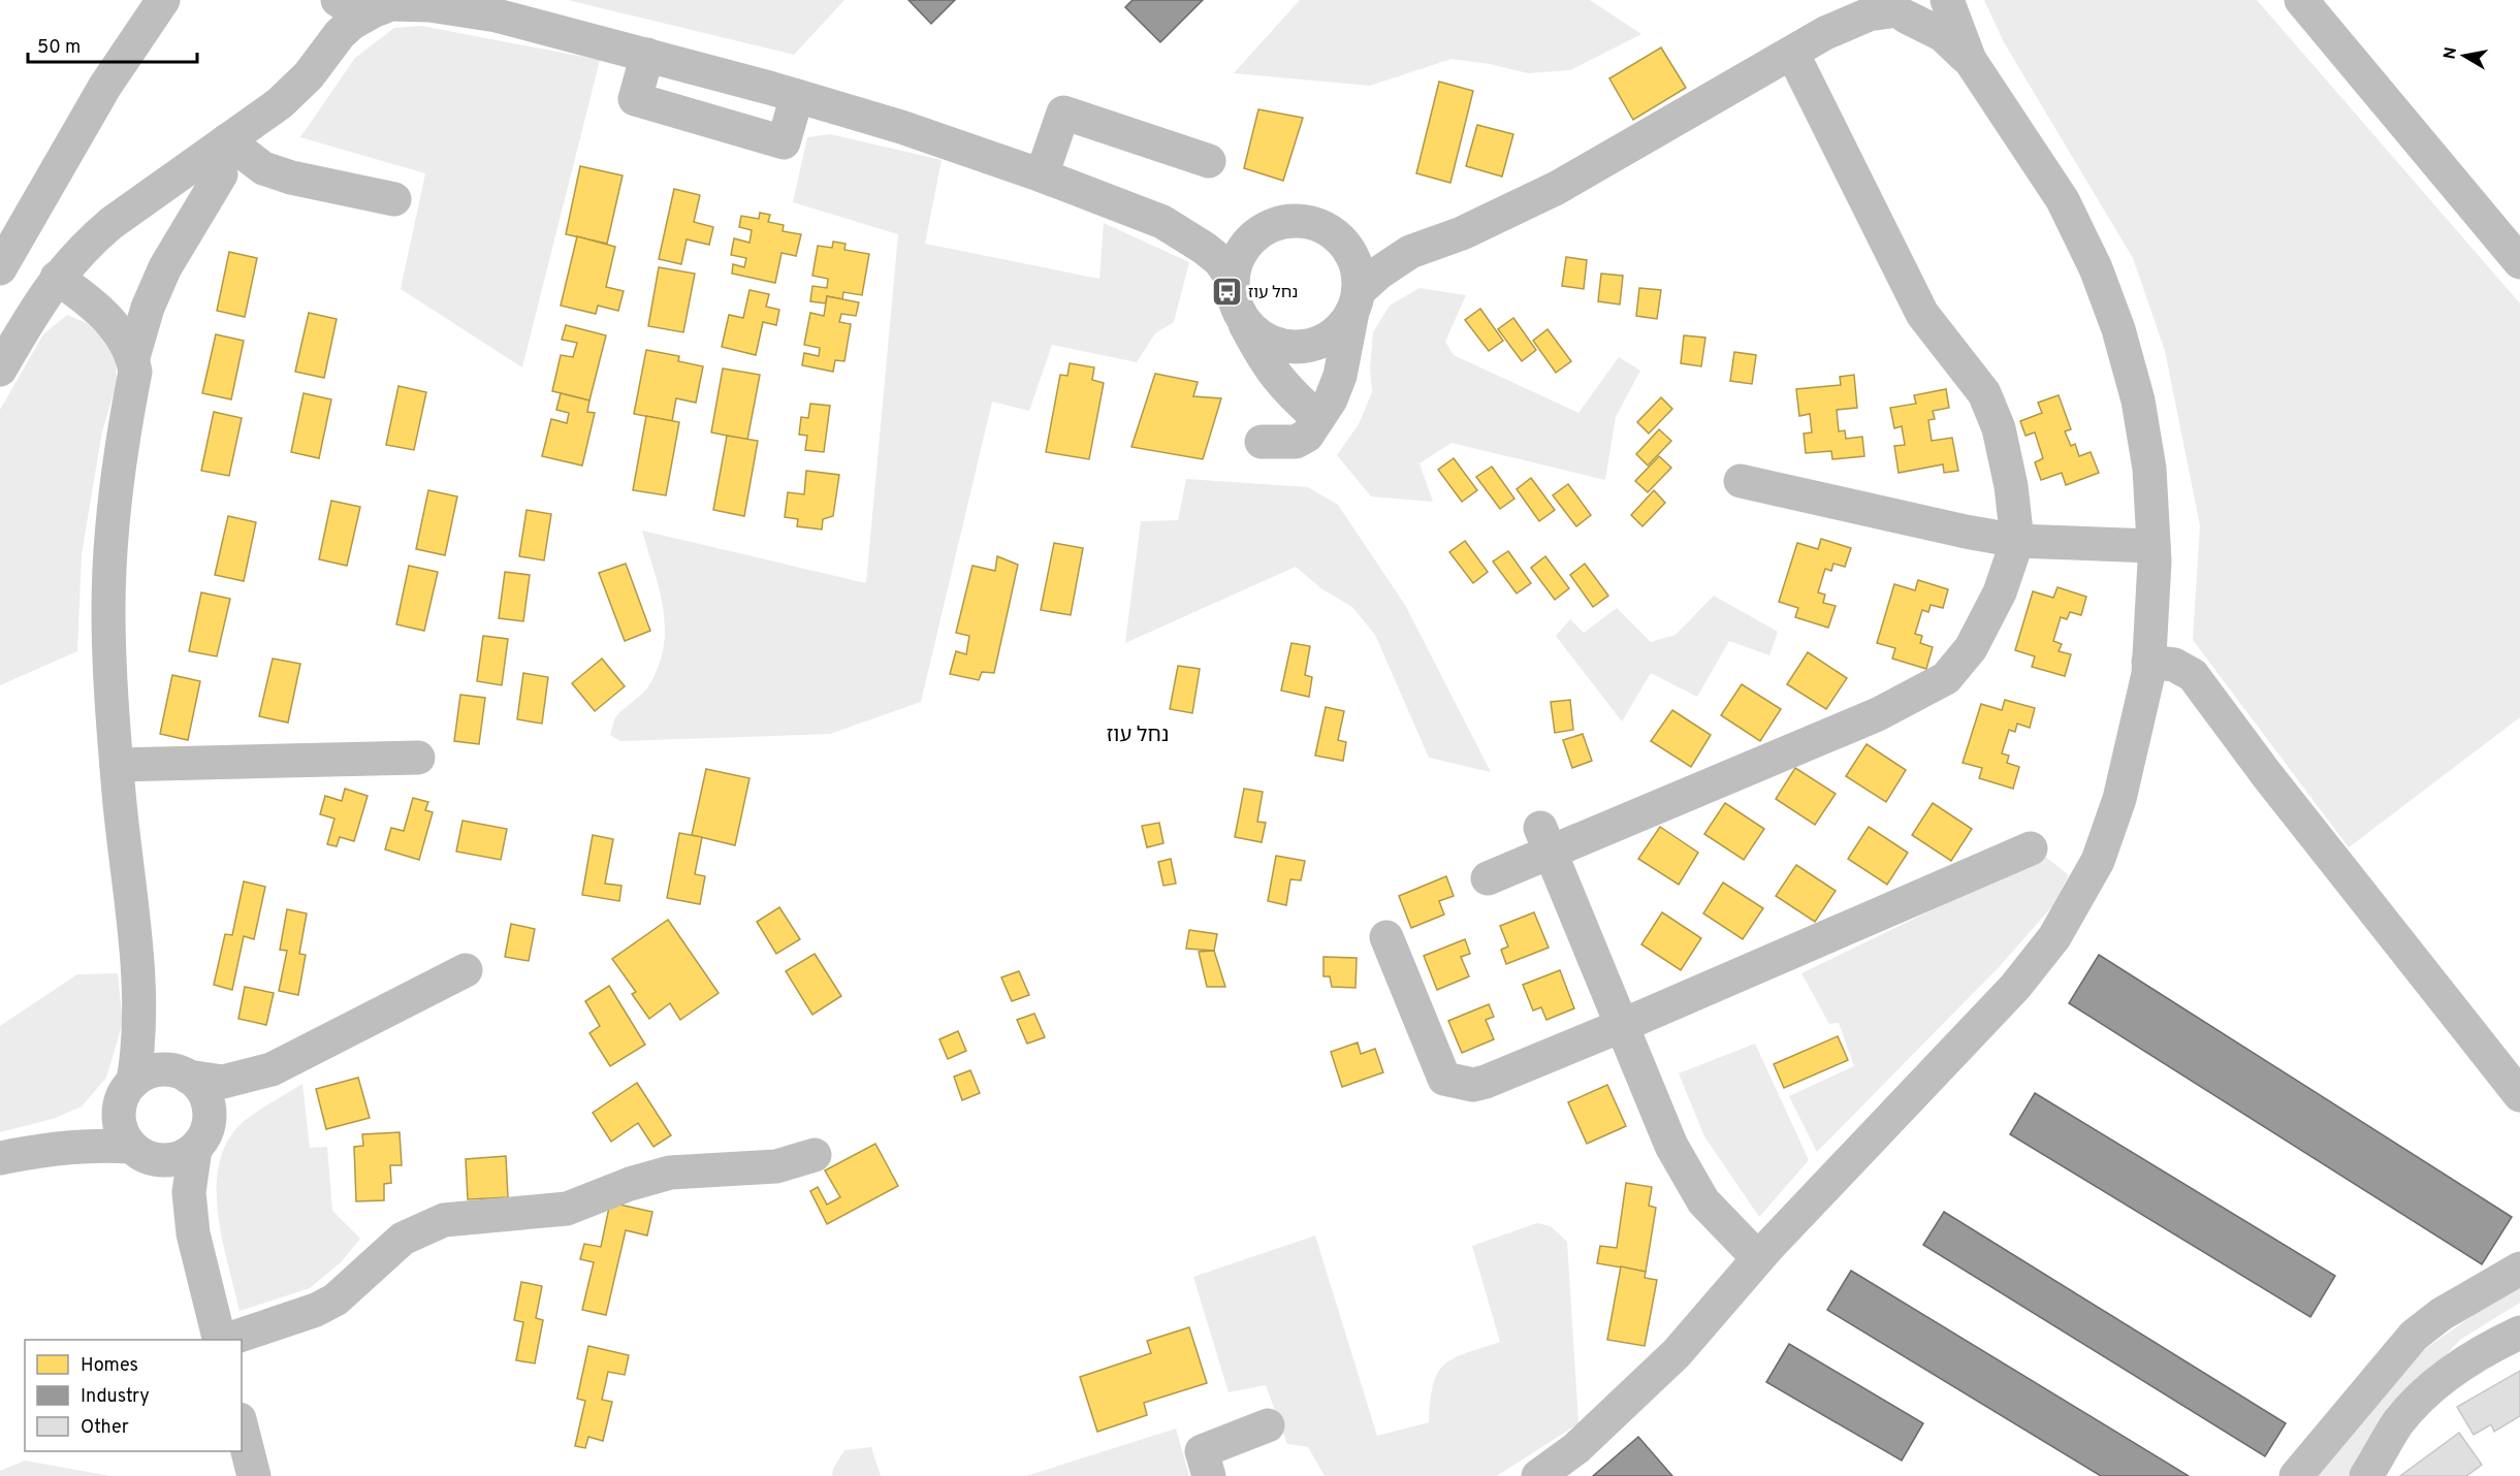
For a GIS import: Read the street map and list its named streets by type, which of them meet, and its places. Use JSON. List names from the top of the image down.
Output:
{
  "districts": ["נחל עוז"],
  "places": {
    "bus stop": ["נחל עוז"]
  },
  "legend": ["Homes", "Industry", "Other"],
  "scale_bar": "50 m",
  "north": "left"
}
